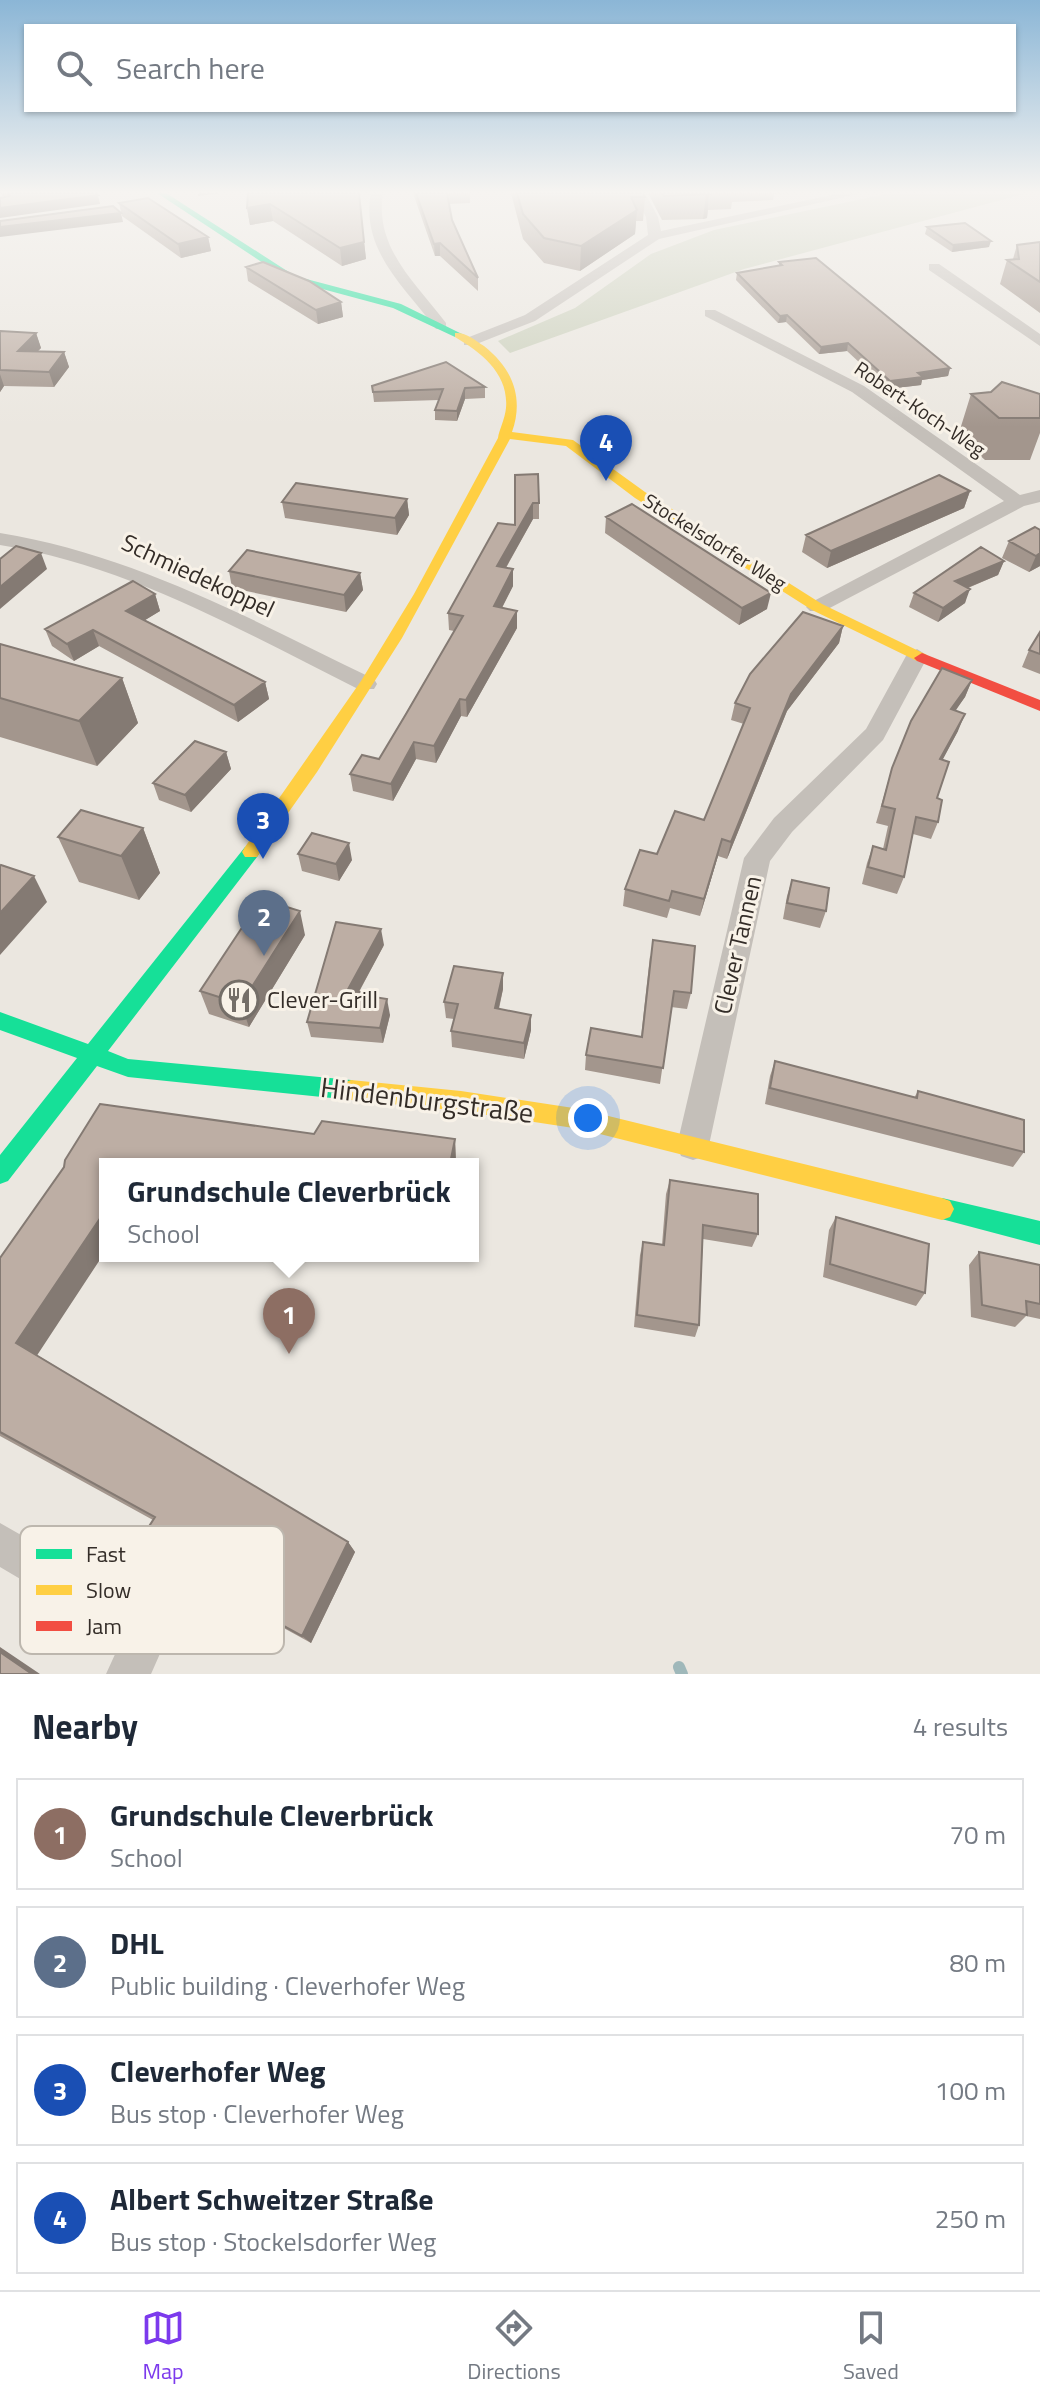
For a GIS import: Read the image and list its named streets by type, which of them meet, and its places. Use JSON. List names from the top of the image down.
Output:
{
  "streets": {
    "street": [
      "Robert-Koch-Weg",
      "Stockelsdorfer Weg",
      "Schmiedekoppel",
      "Clever Tannen",
      "Hindenburgstraße"
    ]
  },
  "crossings": [
    ["Stockelsdorfer Weg", "Clever Tannen"],
    ["Clever Tannen", "Hindenburgstraße"]
  ],
  "places": {
    "restaurant": ["Clever-Grill"]
  },
  "legend": ["Fast", "Slow", "Jam"],
  "page": {
    "search": "Search here",
    "pins": [
      "4",
      "3",
      "2",
      "1"
    ],
    "popup": ["Grundschule Cleverbrück", "School"],
    "heading": ["Nearby", "4 results"],
    "list": [
      {
        "mark": "1",
        "name": "Grundschule Cleverbrück",
        "note": "School",
        "value": "70 m"
      },
      {
        "mark": "2",
        "name": "DHL",
        "note": "Public building · Cleverhofer Weg",
        "value": "80 m"
      },
      {
        "mark": "3",
        "name": "Cleverhofer Weg",
        "note": "Bus stop · Cleverhofer Weg",
        "value": "100 m"
      },
      {
        "mark": "4",
        "name": "Albert Schweitzer Straße",
        "note": "Bus stop · Stockelsdorfer Weg",
        "value": "250 m"
      }
    ],
    "nav": ["Map", "Directions", "Saved"]
  }
}
